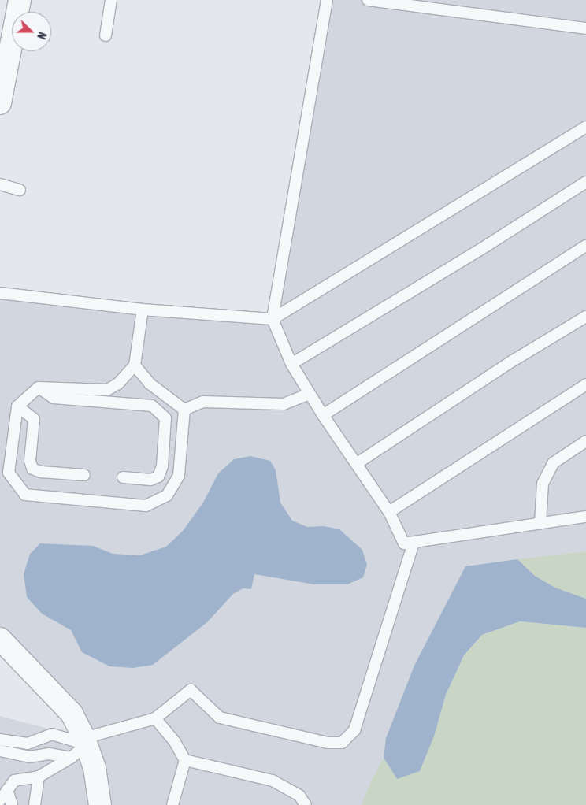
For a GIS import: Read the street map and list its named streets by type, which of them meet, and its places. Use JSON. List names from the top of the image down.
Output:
{
  "north": "right"
}
